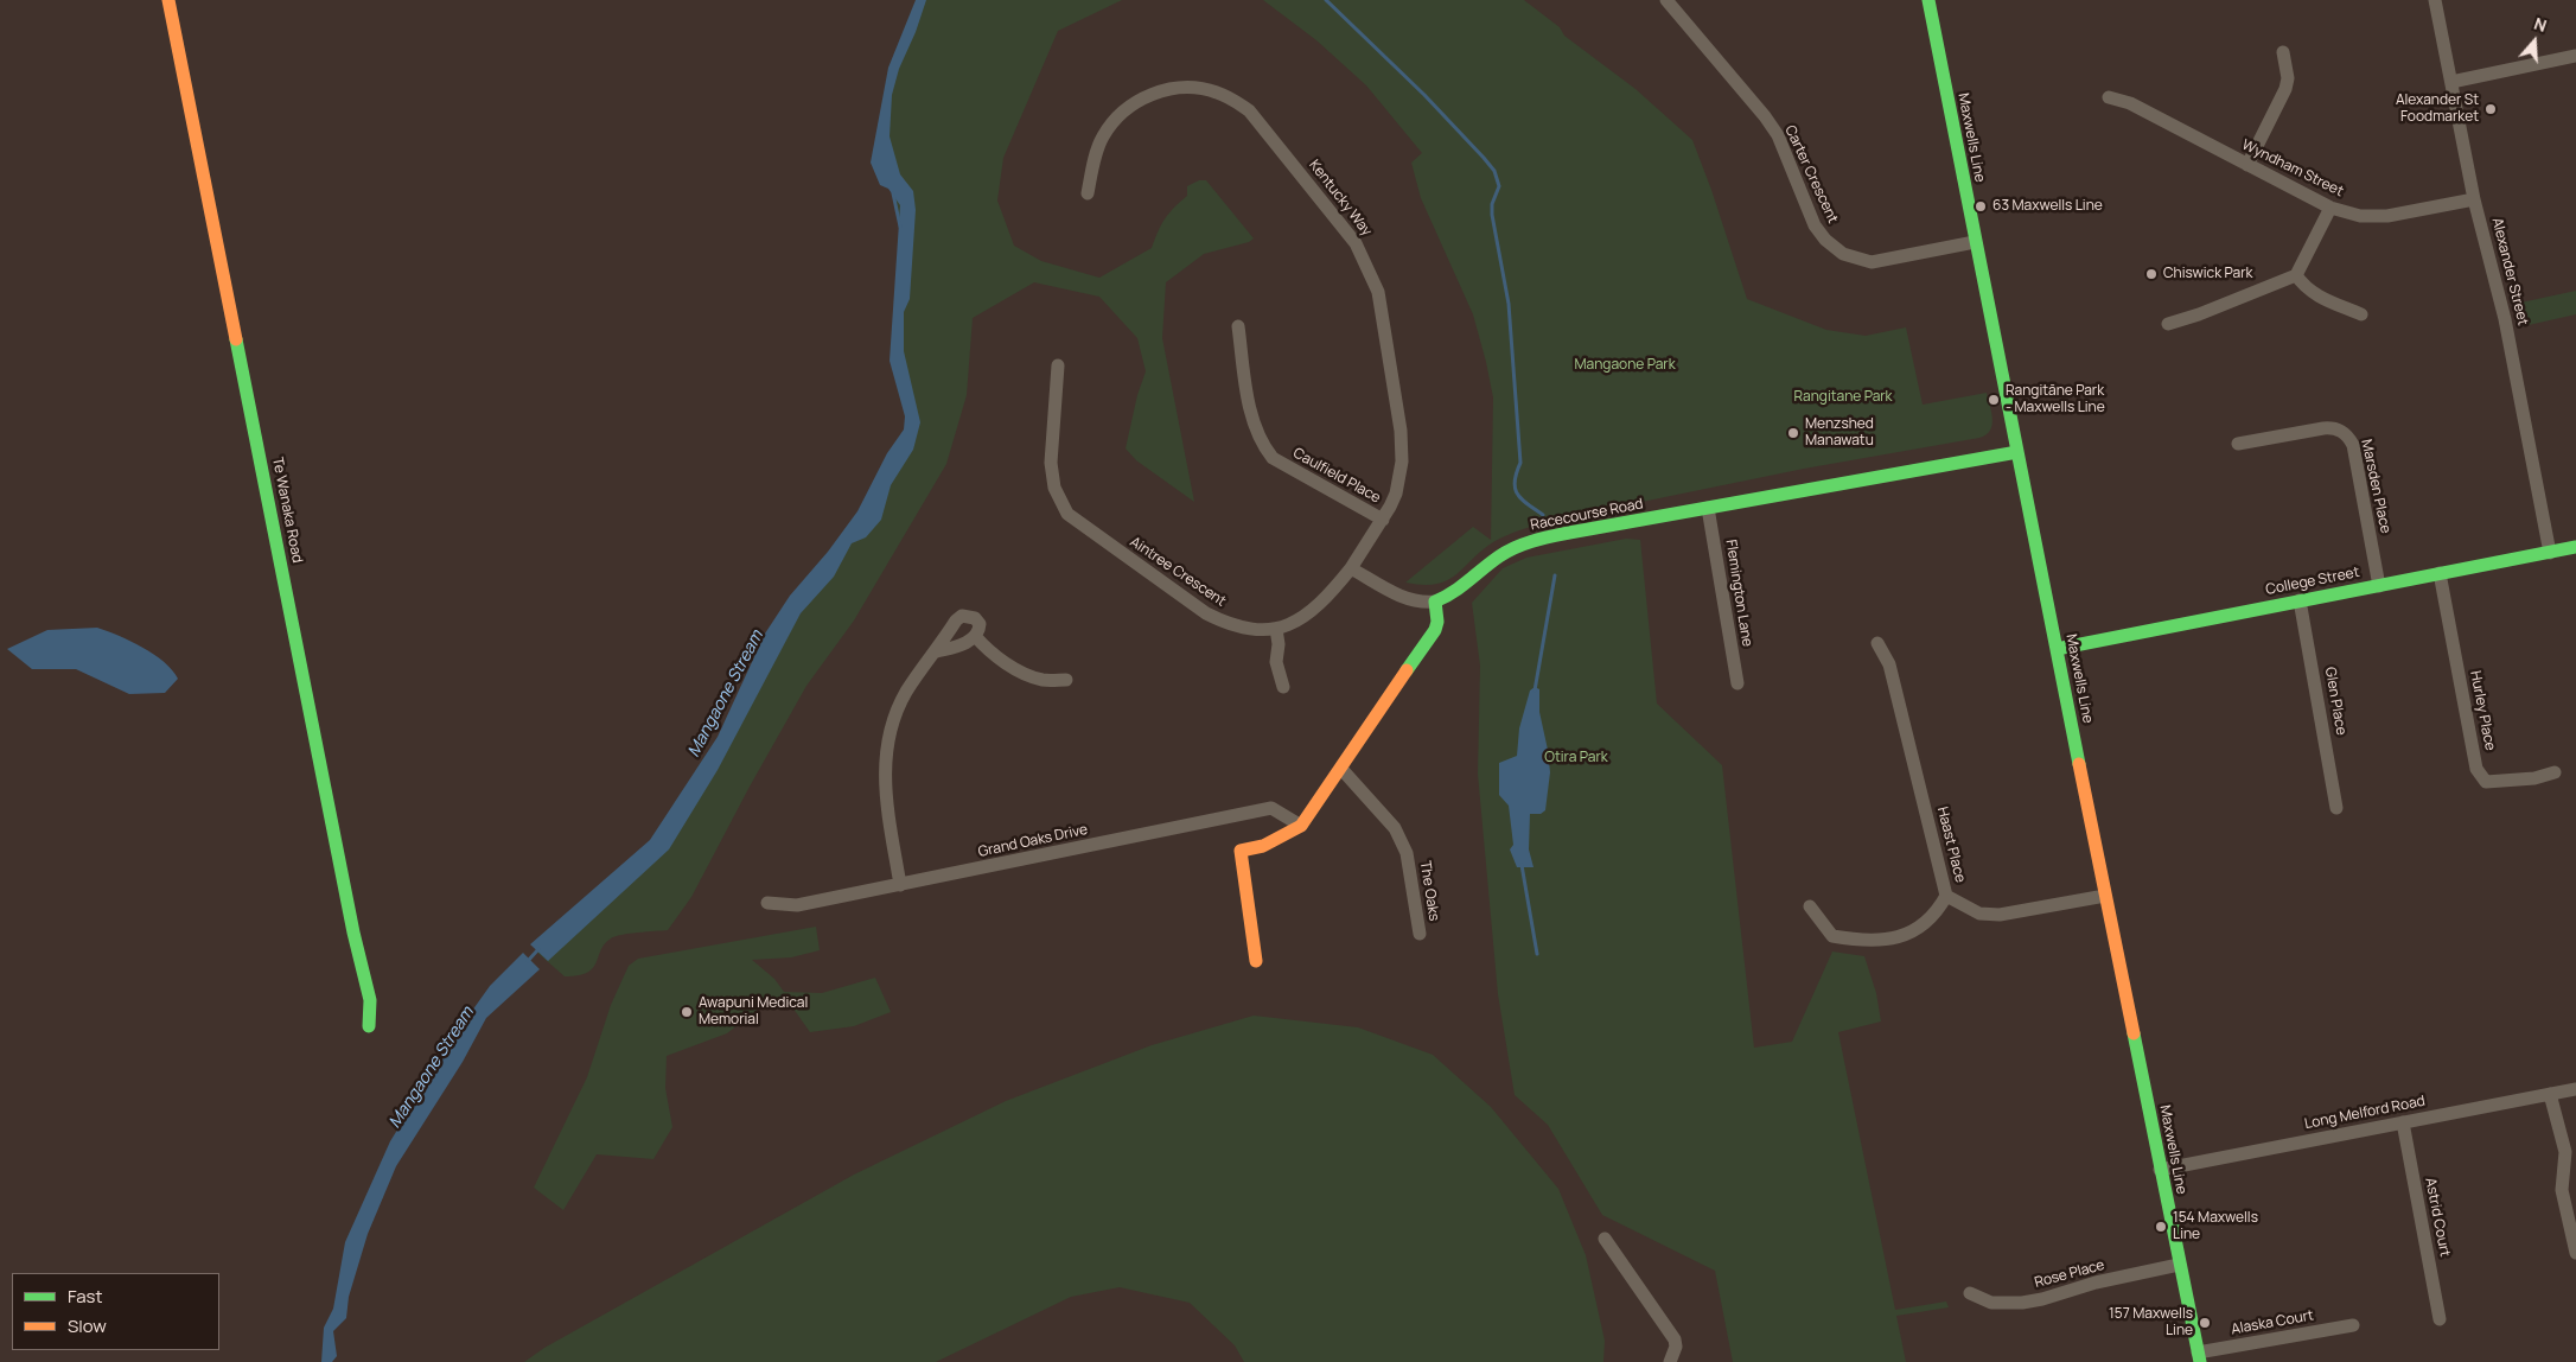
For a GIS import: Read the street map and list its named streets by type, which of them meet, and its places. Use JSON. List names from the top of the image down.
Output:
{
  "streets": {
    "street": [
      "Maxwells Line",
      "Wyndham Street",
      "Carter Crescent",
      "Kentucky Way",
      "Alexander Street",
      "Caulfield Place",
      "Marsden Place",
      "Te Wanaka Road",
      "Racecourse Road",
      "Aintree Crescent",
      "College Street",
      "Flemington Lane",
      "Glen Place",
      "Hurley Place",
      "Grand Oaks Drive",
      "Haast Place",
      "The Oaks",
      "Long Melford Road",
      "Astrid Court",
      "Rose Place",
      "Alaska Court"
    ]
  },
  "crossings": [
    ["Maxwells Line", "Carter Crescent"],
    ["Maxwells Line", "Racecourse Road"],
    ["Maxwells Line", "College Street"],
    ["Maxwells Line", "Haast Place"],
    ["Maxwells Line", "Long Melford Road"],
    ["Maxwells Line", "Rose Place"],
    ["Maxwells Line", "Alaska Court"],
    ["Wyndham Street", "Alexander Street"],
    ["Kentucky Way", "Caulfield Place"],
    ["Kentucky Way", "Aintree Crescent"],
    ["Alexander Street", "College Street"],
    ["Marsden Place", "College Street"],
    ["Racecourse Road", "Flemington Lane"],
    ["College Street", "Glen Place"],
    ["College Street", "Hurley Place"],
    ["Long Melford Road", "Astrid Court"]
  ],
  "water": ["Mangaone Stream"],
  "parks": ["Mangaone Park", "Rangitane Park", "Otira Park"],
  "places": [
    "Alexander St Foodmarket",
    "63 Maxwells Line",
    "Chiswick Park",
    "Rangitāne Park - Maxwells Line",
    "Menzshed Manawatu",
    "Awapuni Medical Memorial",
    "154 Maxwells Line",
    "157 Maxwells Line"
  ],
  "legend": ["Fast", "Slow"],
  "north": "top"
}
